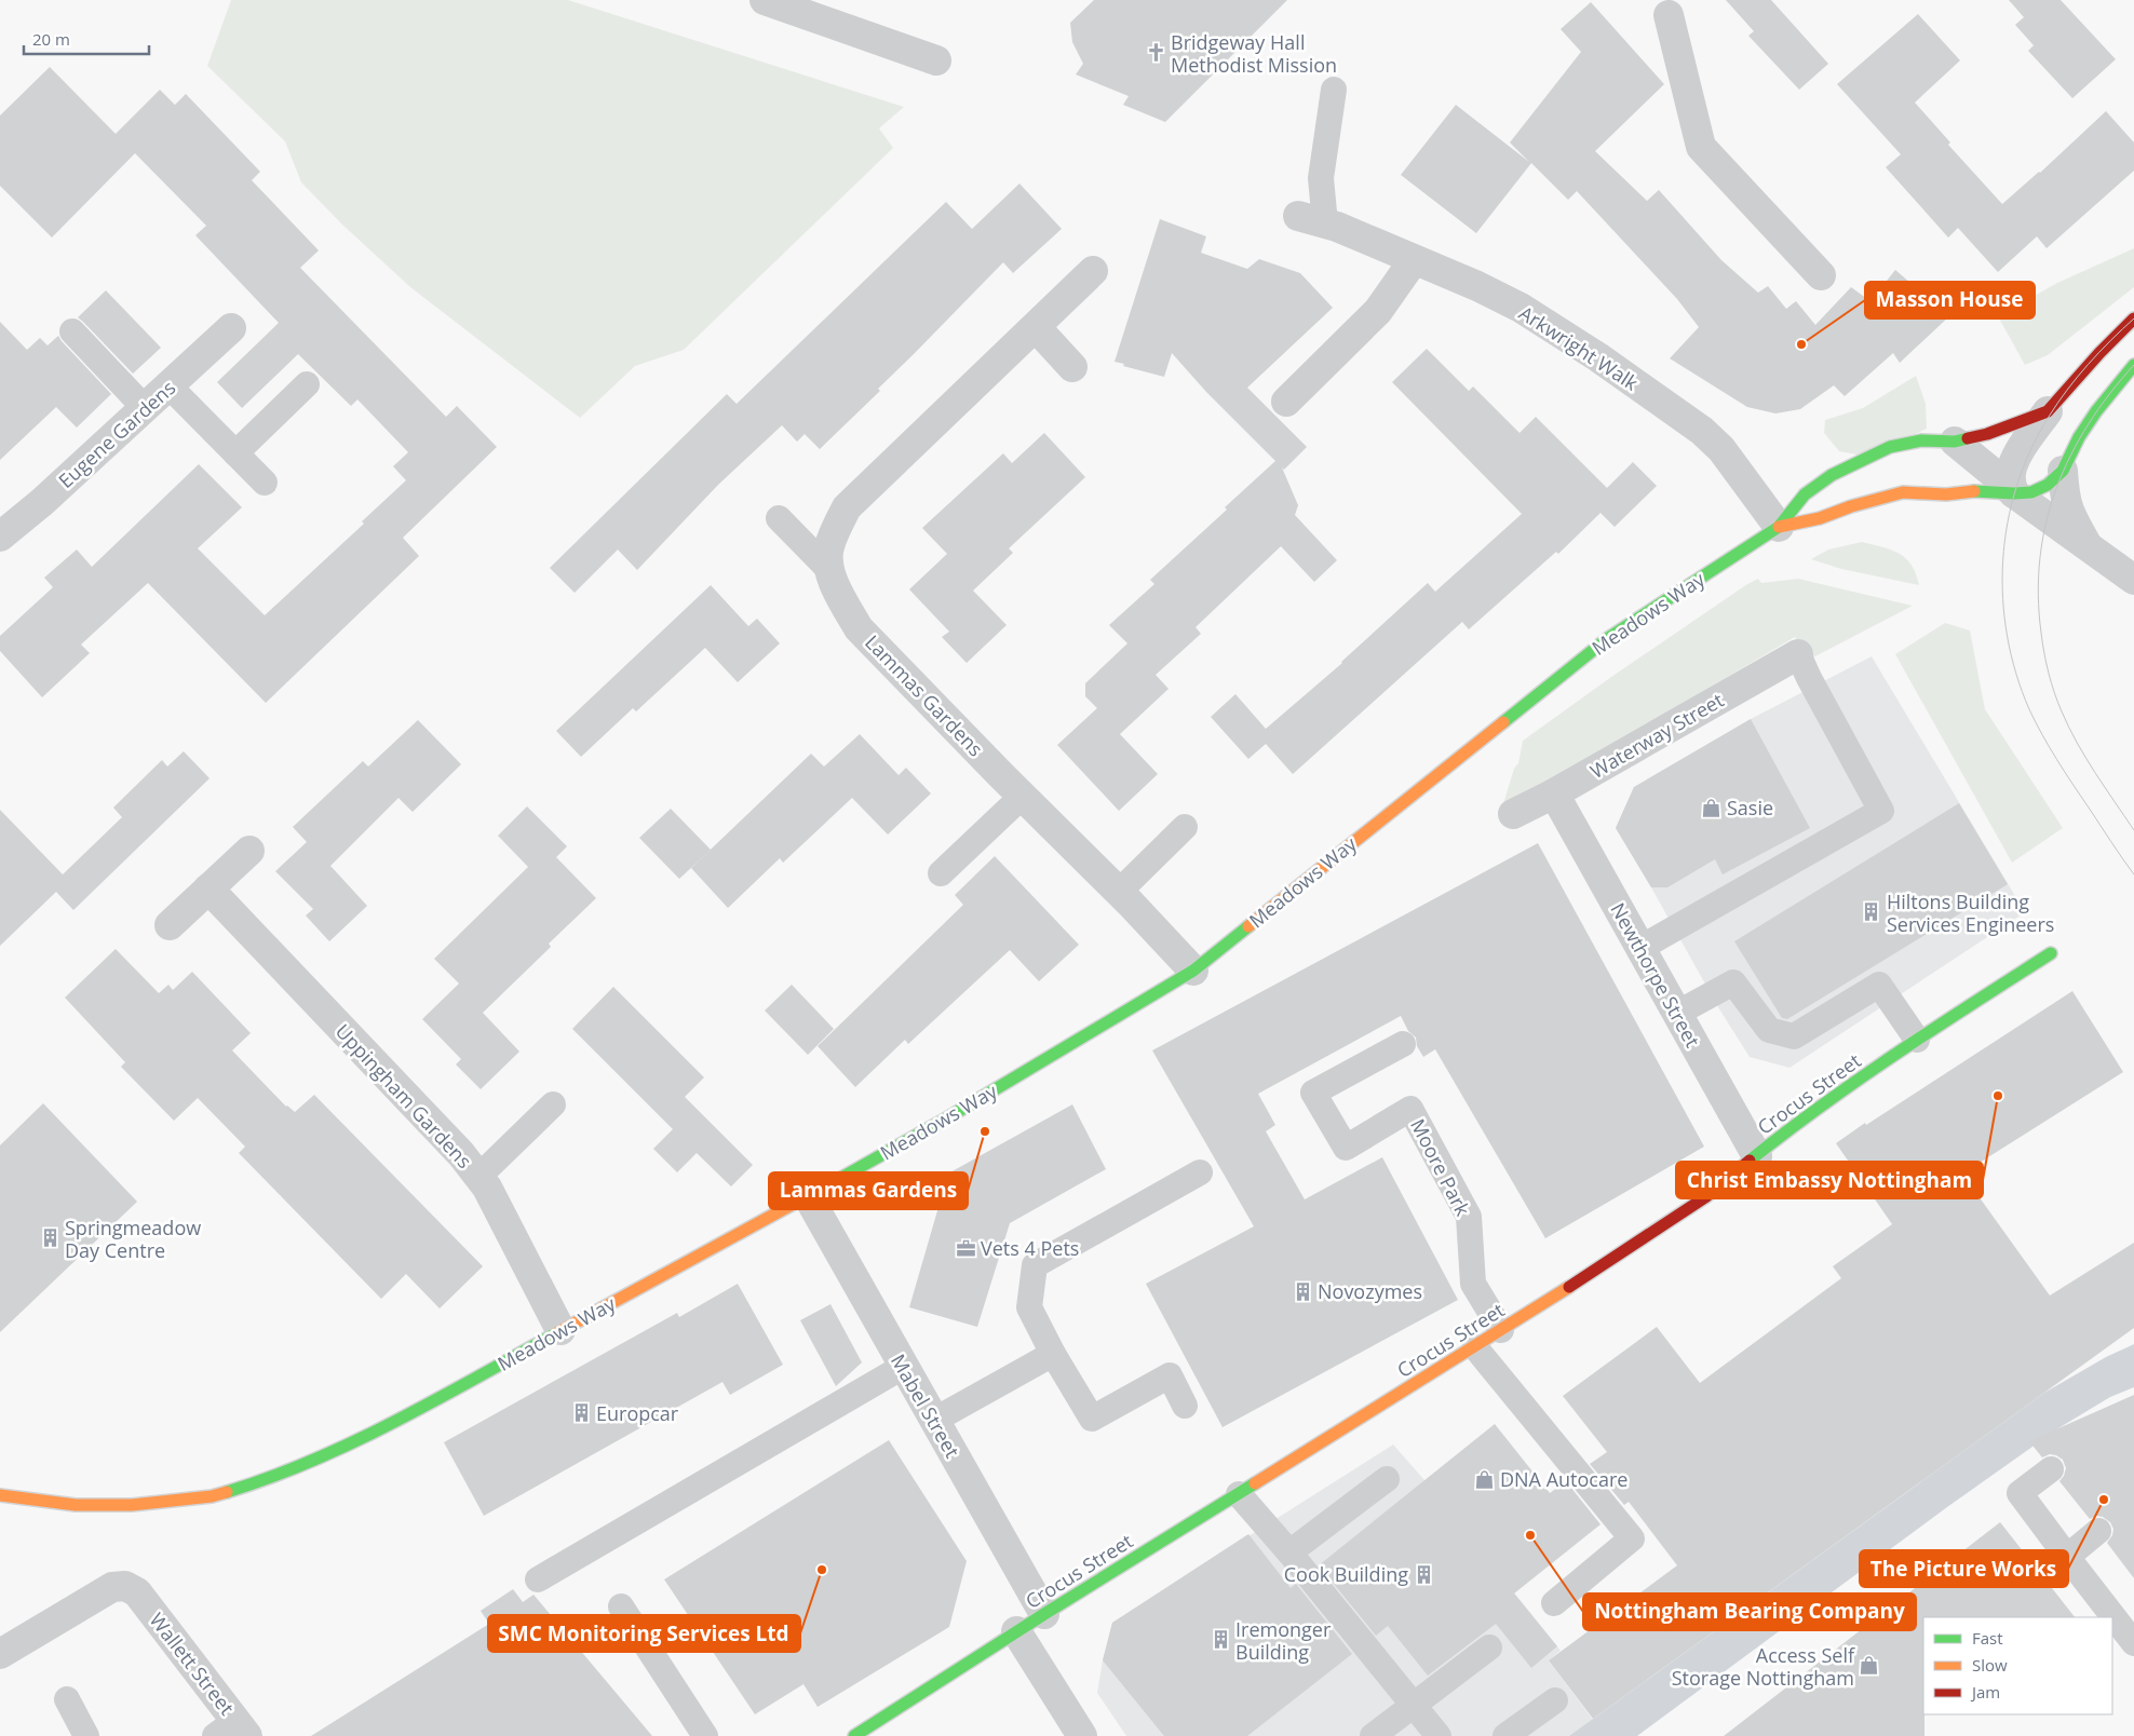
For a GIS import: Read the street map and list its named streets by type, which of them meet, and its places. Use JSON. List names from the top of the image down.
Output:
{
  "streets": {
    "street": [
      "Arkwright Walk",
      "Eugene Gardens",
      "Meadows Way",
      "Lammas Gardens",
      "Waterway Street",
      "Newthorpe Street",
      "Crocus Street",
      "Uppingham Gardens",
      "Mabel Street",
      "Wallett Street"
    ],
    "lane": ["Moore Park"]
  },
  "crossings": [
    ["Arkwright Walk", "Meadows Way"],
    ["Meadows Way", "Lammas Gardens"],
    ["Meadows Way", "Uppingham Gardens"],
    ["Meadows Way", "Mabel Street"],
    ["Waterway Street", "Newthorpe Street"],
    ["Newthorpe Street", "Crocus Street"],
    ["Crocus Street", "Moore Park"],
    ["Crocus Street", "Mabel Street"]
  ],
  "places": {
    "church": ["Bridgeway Hall Methodist Mission"],
    "other": [
      "Masson House",
      "Christ Embassy Nottingham",
      "Lammas Gardens",
      "The Picture Works",
      "Nottingham Bearing Company",
      "SMC Monitoring Services Ltd"
    ],
    "shop": ["Sasie", "DNA Autocare", "Access Self Storage Nottingham"],
    "building": [
      "Hiltons Building Services Engineers",
      "Springmeadow Day Centre",
      "Novozymes",
      "Europcar",
      "Cook Building",
      "Iremonger Building"
    ],
    "office": ["Vets 4 Pets"]
  },
  "legend": ["Fast", "Slow", "Jam"],
  "scale_bar": "20 m"
}
